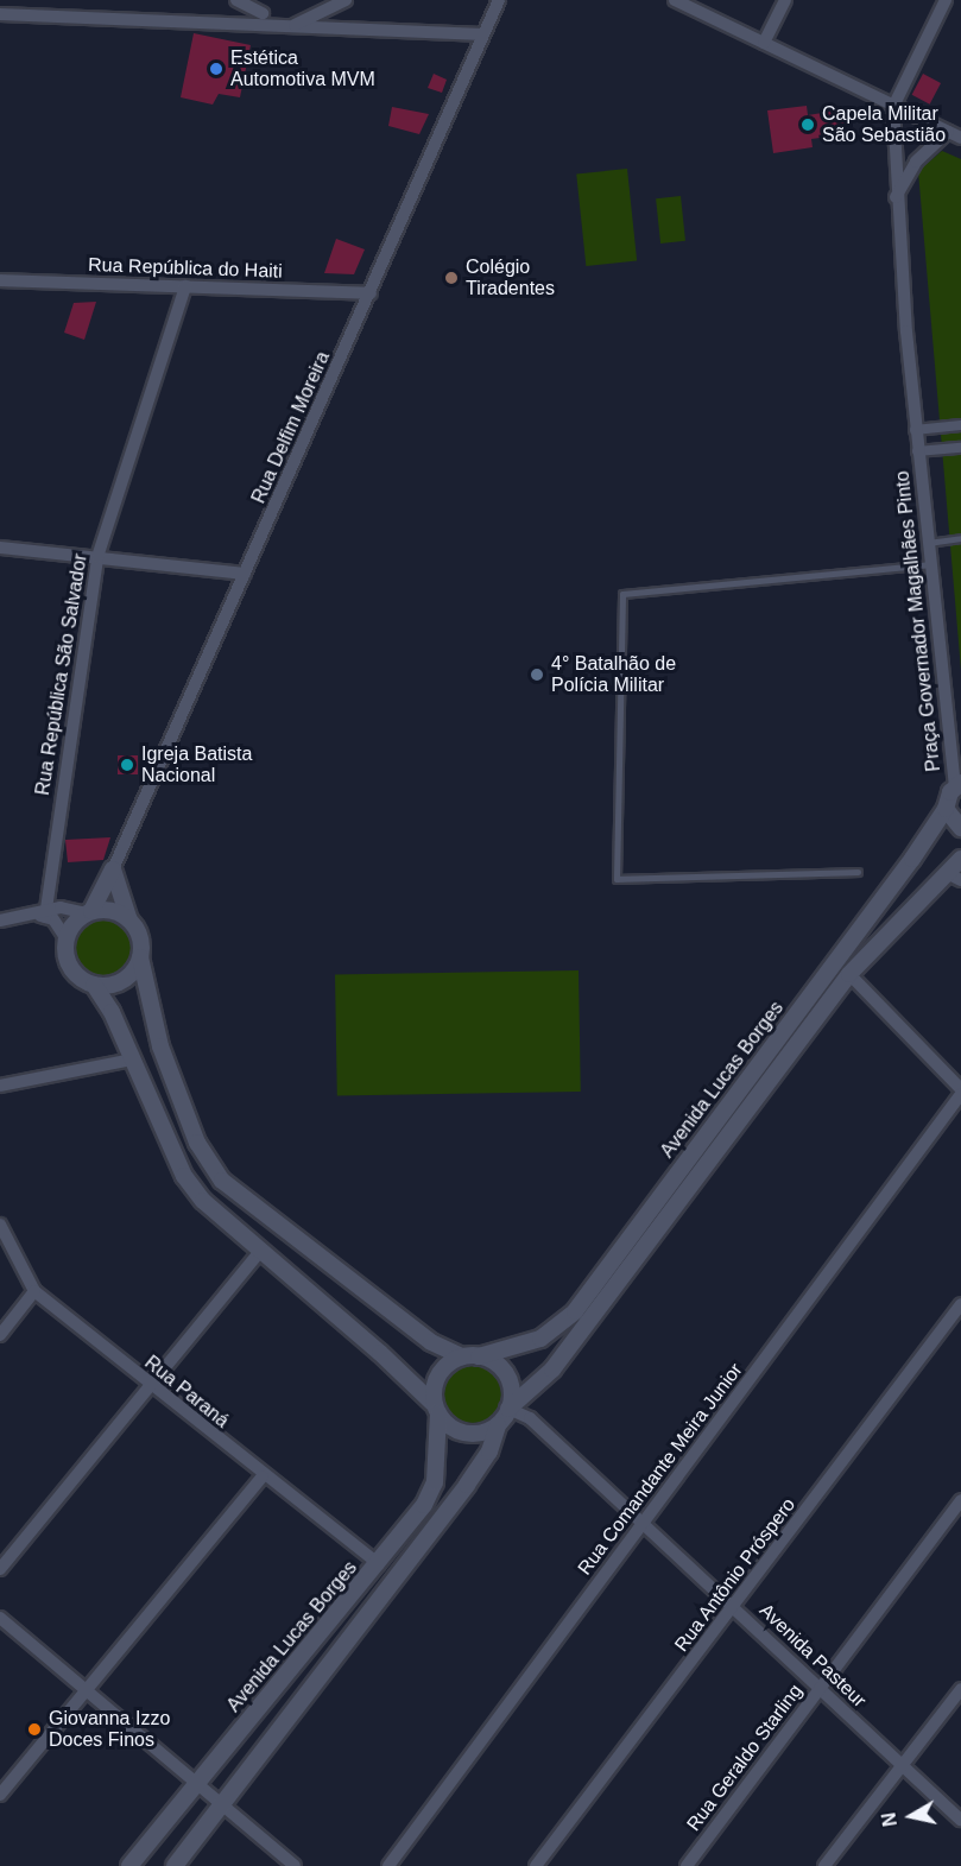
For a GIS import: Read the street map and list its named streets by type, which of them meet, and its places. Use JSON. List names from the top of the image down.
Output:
{
  "streets": {
    "street": [
      "Rua República do Haiti",
      "Rua Delfim Moreira",
      "Praça Governador Magalhães Pinto",
      "Rua República São Salvador",
      "Avenida Lucas Borges",
      "Rua Paraná",
      "Rua Comandante Meira Junior",
      "Rua Antônio Próspero",
      "Avenida Pasteur",
      "Rua Geraldo Starling"
    ]
  },
  "crossings": [
    ["Rua República do Haiti", "Rua Delfim Moreira"],
    ["Rua República do Haiti", "Rua República São Salvador"],
    ["Praça Governador Magalhães Pinto", "Avenida Lucas Borges"],
    ["Avenida Lucas Borges", "Rua Paraná"],
    ["Avenida Lucas Borges", "Avenida Pasteur"],
    ["Rua Comandante Meira Junior", "Avenida Pasteur"],
    ["Rua Antônio Próspero", "Avenida Pasteur"],
    ["Avenida Pasteur", "Rua Geraldo Starling"]
  ],
  "places": [
    "Estética Automotiva MVM",
    "Capela Militar São Sebastião",
    "Colégio Tiradentes",
    "4° Batalhão de Polícia Militar",
    "Igreja Batista Nacional",
    "Giovanna Izzo Doces Finos"
  ],
  "north": "left"
}
